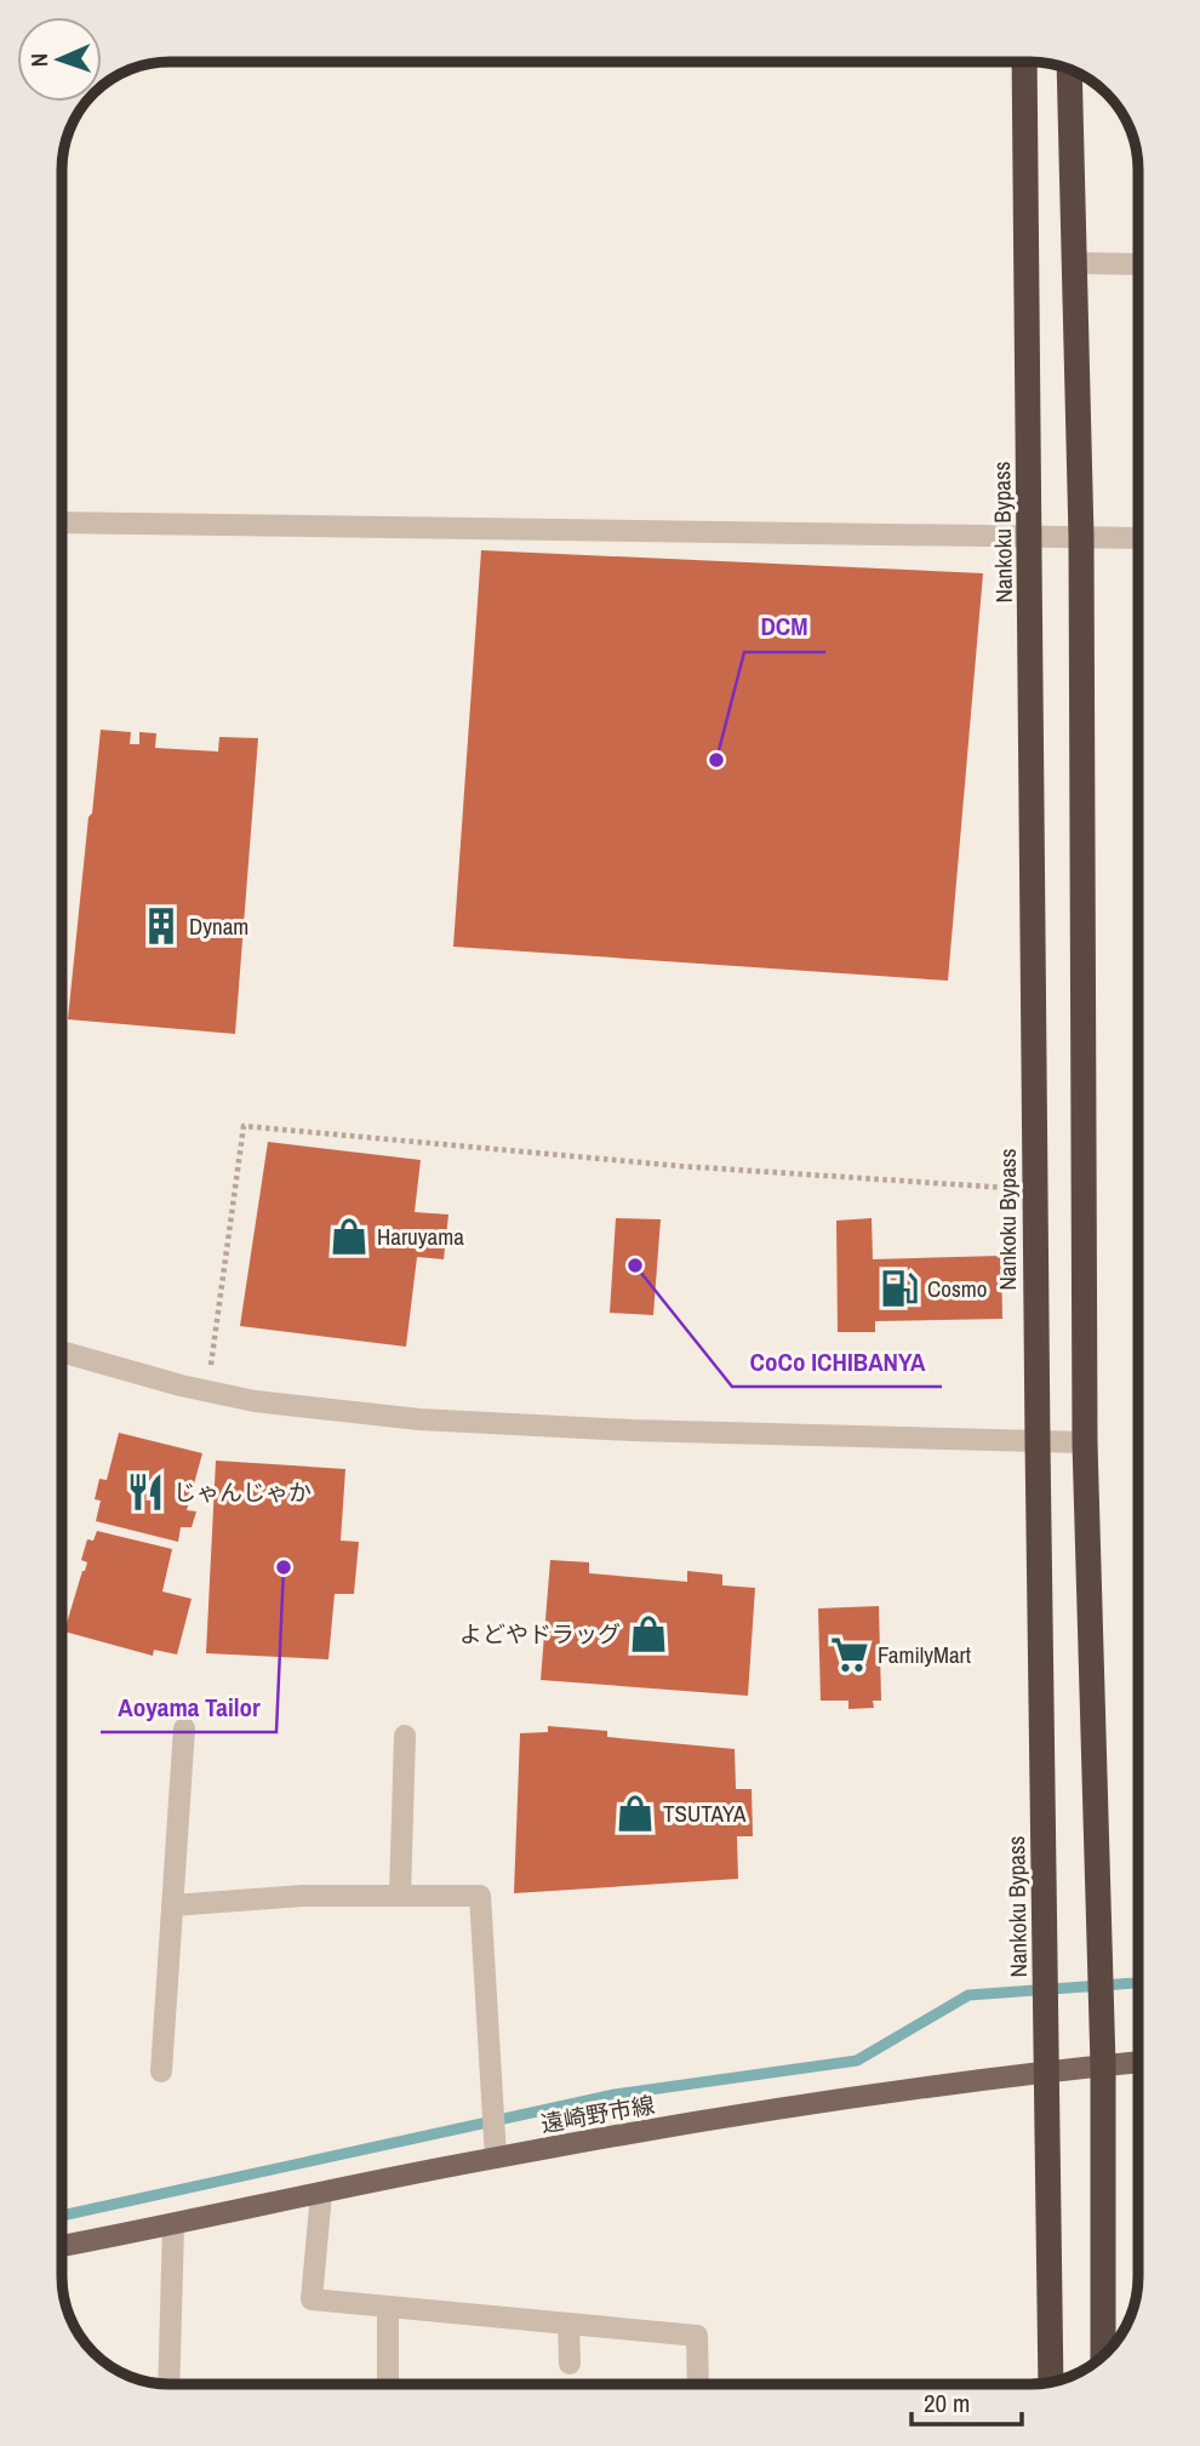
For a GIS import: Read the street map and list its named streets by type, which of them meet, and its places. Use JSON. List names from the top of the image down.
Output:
{
  "streets": {
    "highway": ["Nankoku Bypass"],
    "main road": ["遠崎野市線"]
  },
  "crossings": [
    ["Nankoku Bypass", "遠崎野市線"]
  ],
  "places": {
    "other": ["DCM", "CoCo ICHIBANYA", "Aoyama Tailor"],
    "building": ["Dynam"],
    "shop": ["Haruyama", "よどやドラッグ", "TSUTAYA"],
    "fuel station": ["Cosmo"],
    "restaurant": ["じゃんじゃか"],
    "supermarket": ["FamilyMart"]
  },
  "scale_bar": "20 m",
  "north": "left"
}
